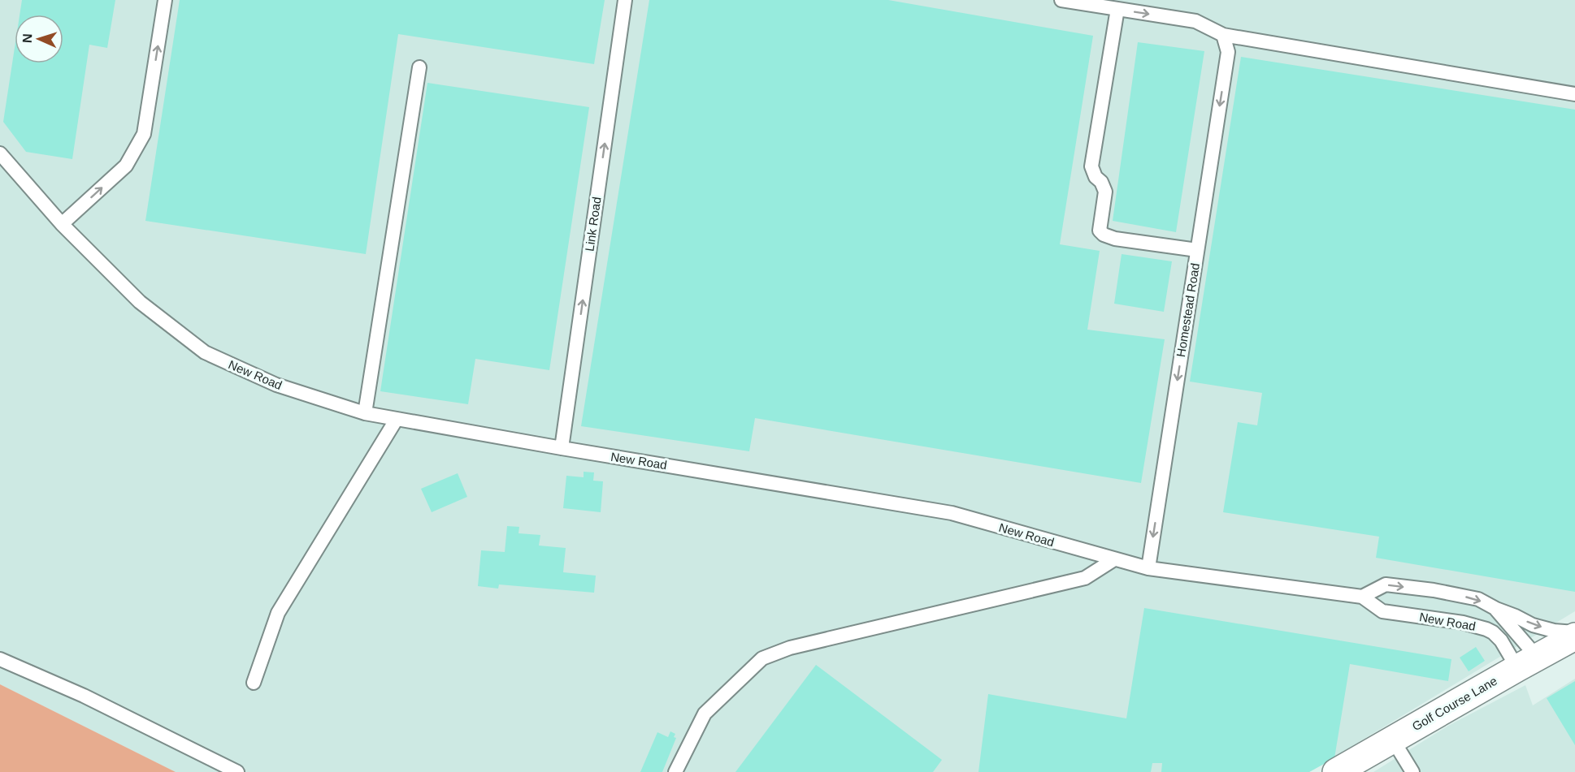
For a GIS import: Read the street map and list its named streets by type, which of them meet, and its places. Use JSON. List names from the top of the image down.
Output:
{
  "streets": {
    "street": ["Golf Course Lane"],
    "lane": ["Link Road", "Homestead Road", "New Road"]
  },
  "crossings": [
    ["Link Road", "New Road"],
    ["Homestead Road", "New Road"],
    ["New Road", "Golf Course Lane"]
  ],
  "one_way": ["Link Road", "Homestead Road"],
  "north": "left"
}
